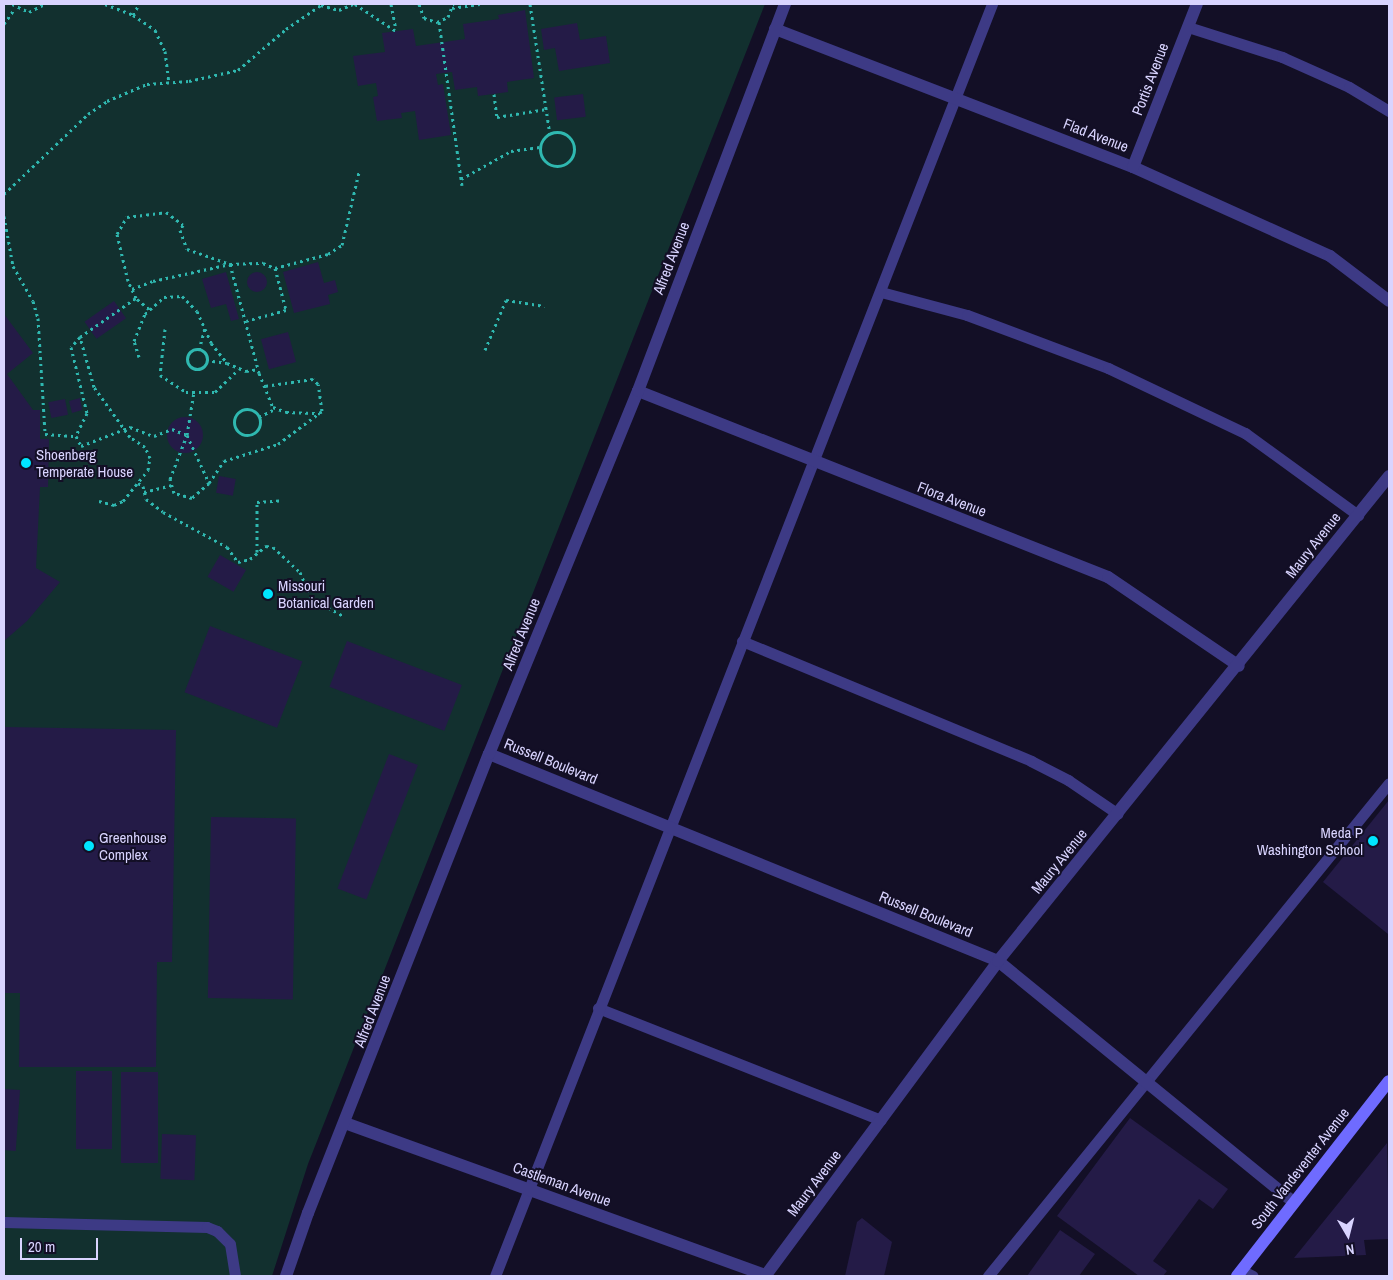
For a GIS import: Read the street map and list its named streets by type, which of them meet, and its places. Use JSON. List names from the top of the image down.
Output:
{
  "streets": {
    "main road": ["South Vandeventer Avenue"],
    "street": [
      "Portis Avenue",
      "Flad Avenue",
      "Alfred Avenue",
      "Flora Avenue",
      "Maury Avenue",
      "Russell Boulevard",
      "Castleman Avenue"
    ]
  },
  "crossings": [
    ["Portis Avenue", "Flad Avenue"],
    ["Flad Avenue", "Alfred Avenue"],
    ["Alfred Avenue", "Flora Avenue"],
    ["Alfred Avenue", "Russell Boulevard"],
    ["Alfred Avenue", "Castleman Avenue"],
    ["Flora Avenue", "Maury Avenue"],
    ["Maury Avenue", "Russell Boulevard"],
    ["Maury Avenue", "Castleman Avenue"],
    ["Russell Boulevard", "South Vandeventer Avenue"]
  ],
  "places": [
    "Shoenberg Temperate House",
    "Missouri Botanical Garden",
    "Meda P Washington School",
    "Greenhouse Complex"
  ],
  "scale_bar": "20 m",
  "north": "bottom"
}
